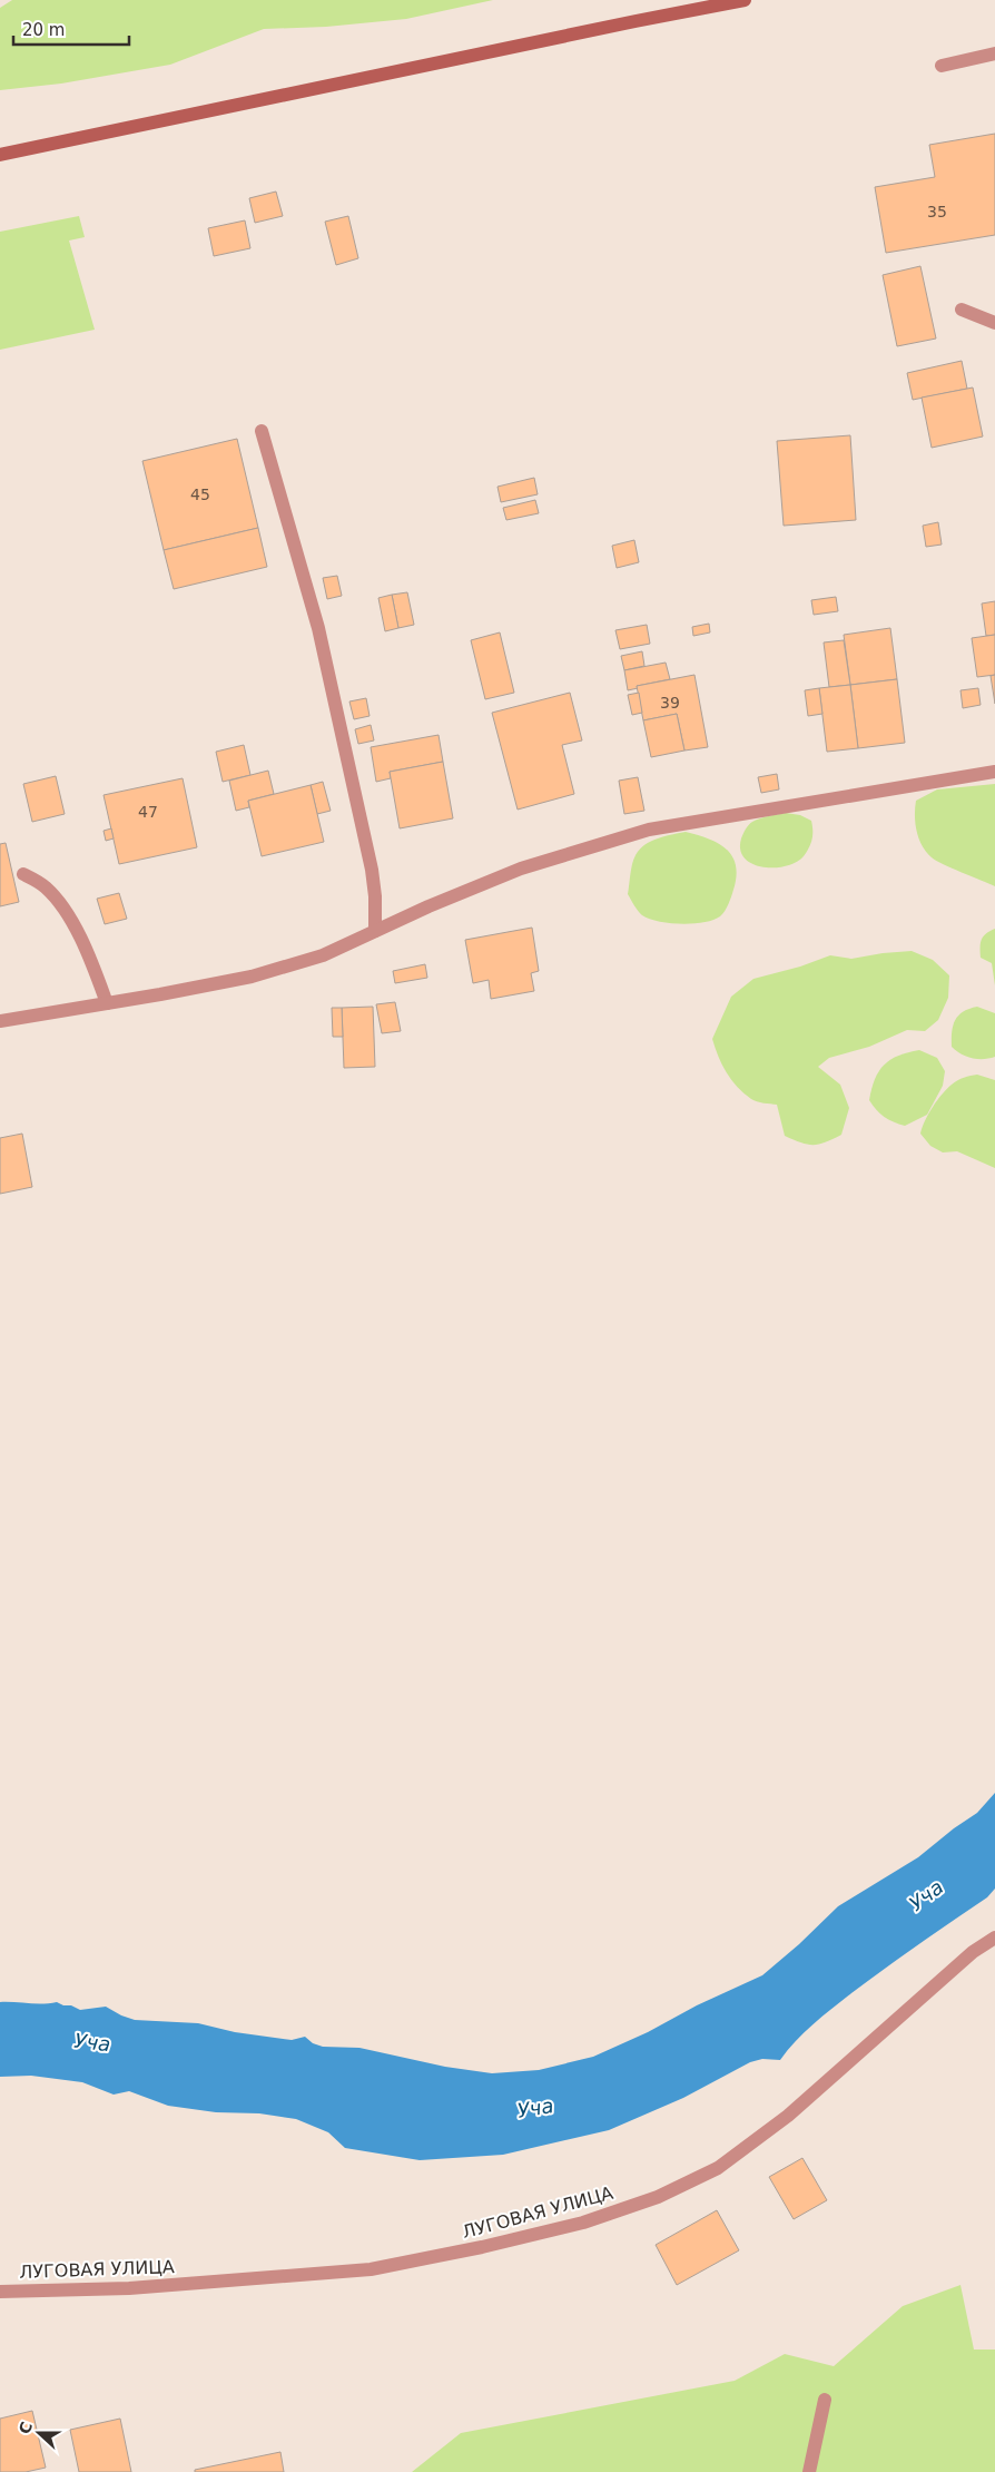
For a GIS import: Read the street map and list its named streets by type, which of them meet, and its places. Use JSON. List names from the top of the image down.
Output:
{
  "streets": {
    "street": ["ЛУГОВАЯ УЛИЦА"]
  },
  "water": ["Уча"],
  "house_numbers": [
    "35",
    "45",
    "39",
    "47"
  ],
  "scale_bar": "20 m",
  "north": "left"
}
